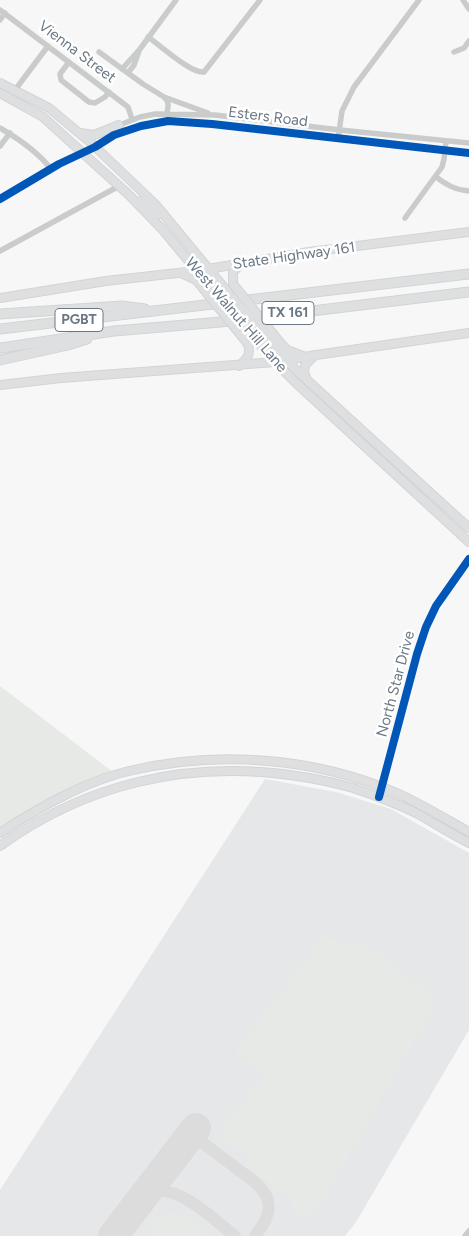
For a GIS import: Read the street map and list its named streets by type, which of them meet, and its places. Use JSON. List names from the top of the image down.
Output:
{
  "streets": {
    "highway": ["TX 161", "PGBT"],
    "main road": ["State Highway 161", "West Walnut Hill Lane"],
    "street": ["Vienna Street", "Esters Road", "North Star Drive"]
  },
  "crossings": [
    ["Vienna Street", "Esters Road"],
    ["Esters Road", "West Walnut Hill Lane"],
    ["State Highway 161", "West Walnut Hill Lane"],
    ["TX 161", "PGBT"]
  ]
}
